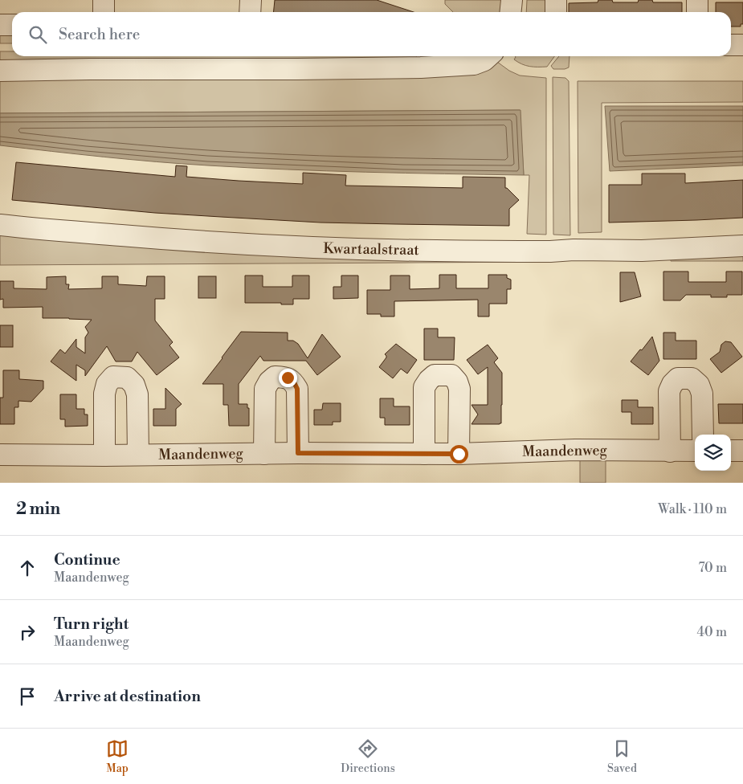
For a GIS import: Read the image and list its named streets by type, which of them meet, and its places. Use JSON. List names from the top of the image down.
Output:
{
  "streets": {
    "street": ["Kwartaalstraat", "Maandenweg"]
  },
  "page": {
    "search": "Search here",
    "heading": ["2 min", "Walk · 110 m"],
    "list": [
      ["Continue", "Maandenweg", "70 m"],
      ["Turn right", "Maandenweg", "40 m"],
      "Arrive at destination"
    ],
    "nav": ["Map", "Directions", "Saved"]
  }
}
